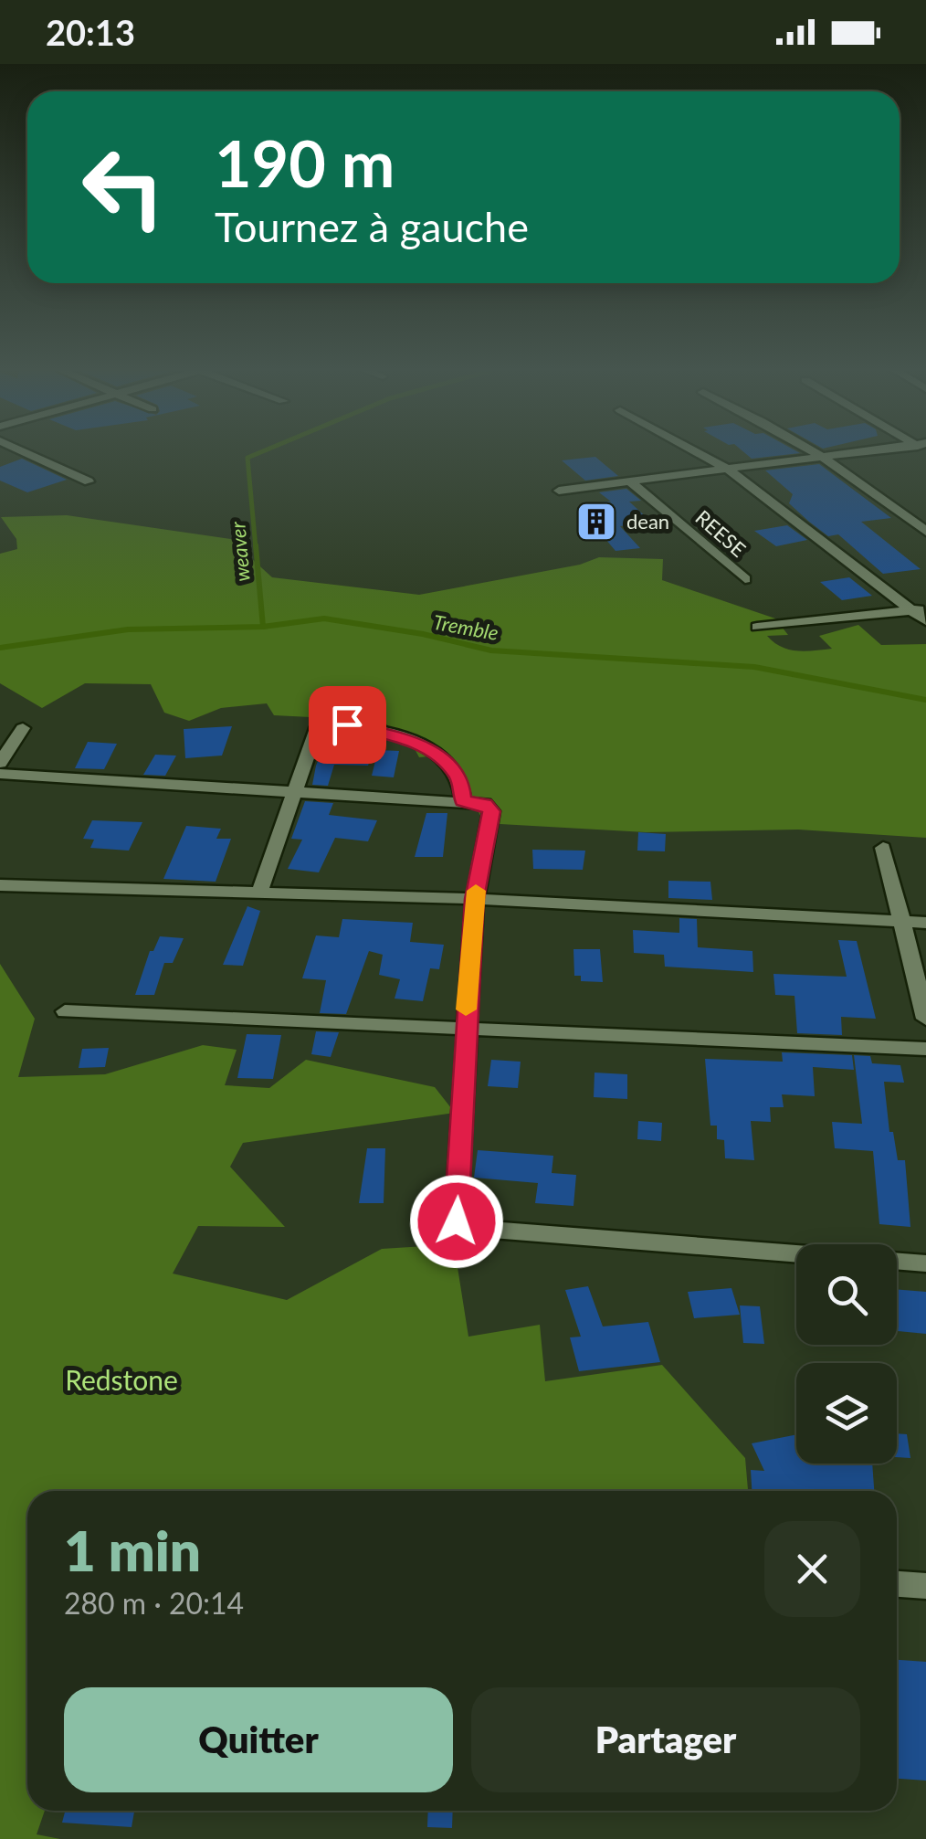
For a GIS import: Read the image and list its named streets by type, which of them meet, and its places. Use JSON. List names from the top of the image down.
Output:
{
  "streets": {
    "street": ["REESE"]
  },
  "water": ["weaver", "Tremble"],
  "parks": ["Redstone"],
  "places": {
    "building": ["dean"]
  },
  "page": {
    "status": "20:13",
    "turn": ["190 m", "Tournez à gauche"],
    "heading": ["1 min", "280 m · 20:14"],
    "buttons": ["Quitter", "Partager"]
  }
}
